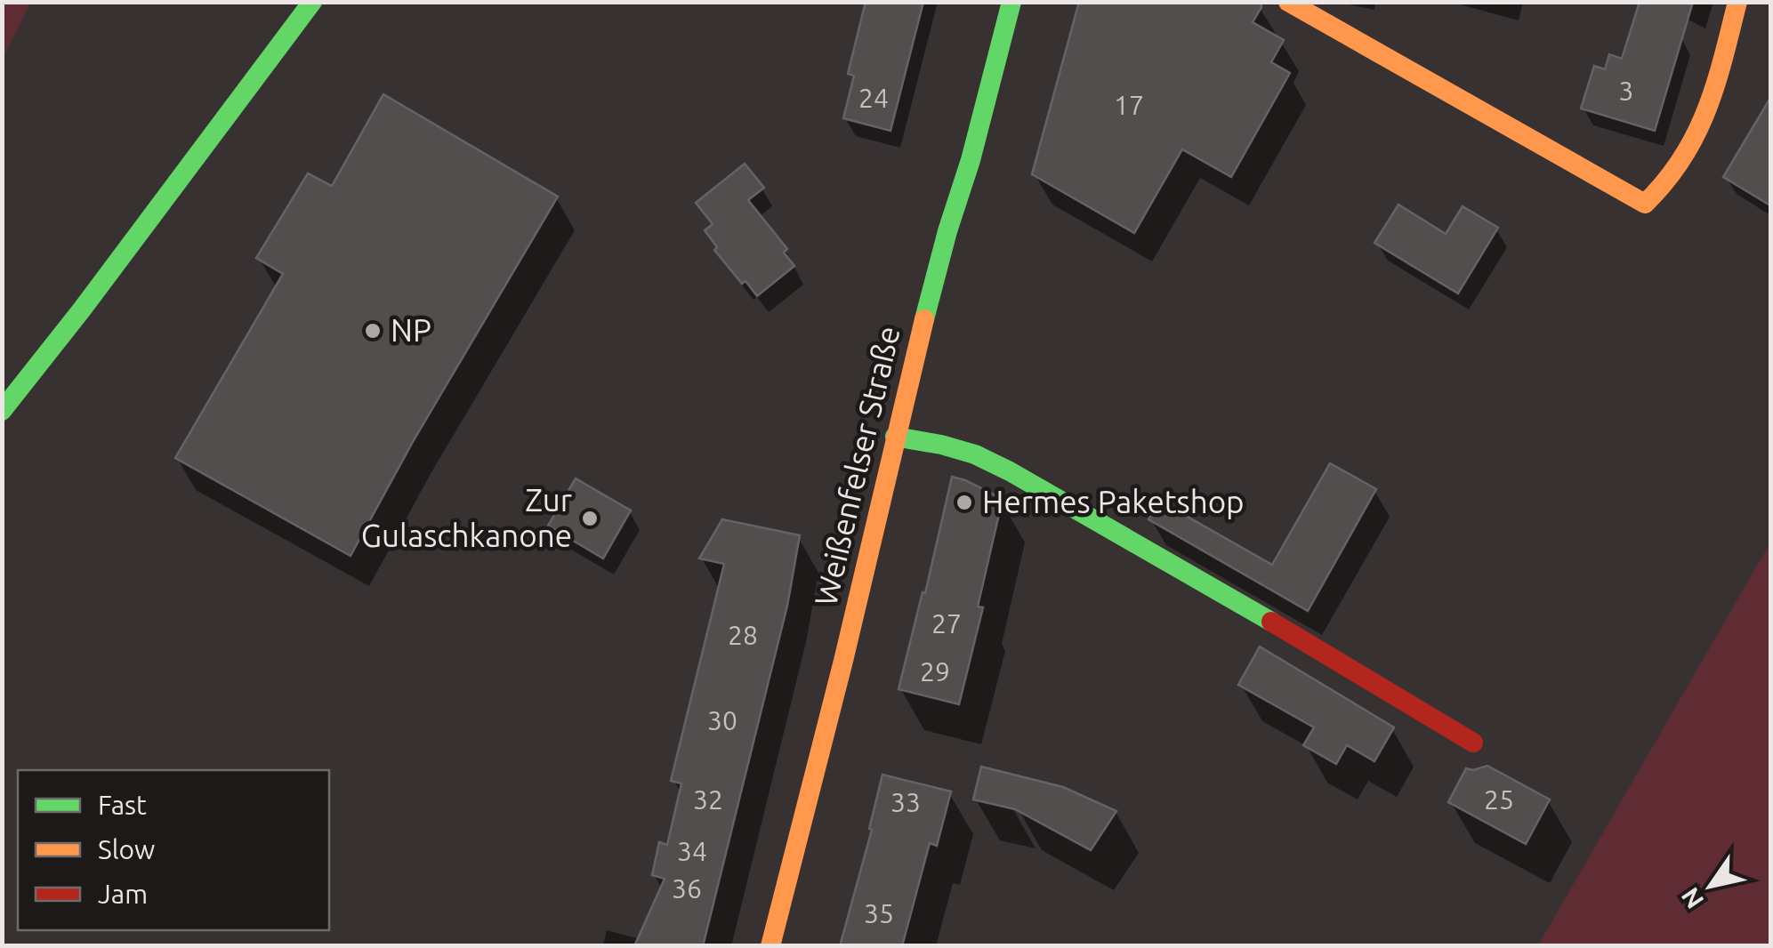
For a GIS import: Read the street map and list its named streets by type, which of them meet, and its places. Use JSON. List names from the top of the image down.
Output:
{
  "streets": {
    "street": ["Weißenfelser Straße"]
  },
  "places": ["NP", "Hermes Paketshop", "Zur Gulaschkanone"],
  "house_numbers": [
    "3",
    "24",
    "17",
    "27",
    "28",
    "29",
    "30",
    "32",
    "25",
    "33",
    "34",
    "36",
    "35"
  ],
  "legend": ["Fast", "Slow", "Jam"],
  "north": "bottom left"
}
